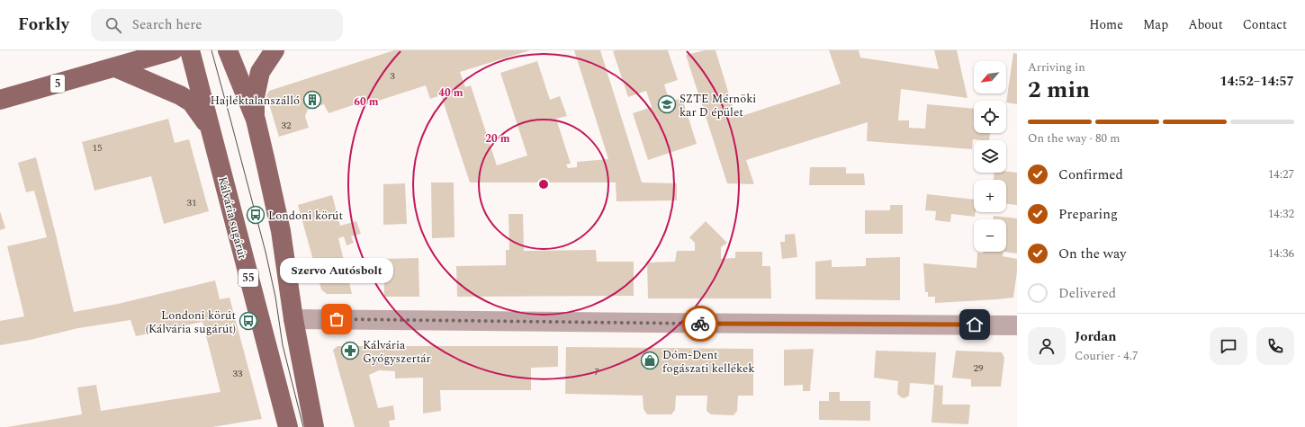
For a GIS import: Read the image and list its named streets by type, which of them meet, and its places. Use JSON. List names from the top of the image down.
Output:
{
  "streets": {
    "main road": ["5", "Kálvária sugárút", "55"]
  },
  "places": {
    "building": ["Hajléktalanszálló"],
    "school or university": ["SZTE Mérnöki kar D épület"],
    "bus stop": ["Londoni körút", "Londoni körút (Kálvária sugárút)"],
    "other": ["Szervo Autósbolt"],
    "pharmacy": ["Kálvária Gyógyszertár"],
    "shop": ["Dóm-Dent fogászati kellékek"]
  },
  "house_numbers": [
    "3",
    "32",
    "15",
    "31",
    "29",
    "7",
    "33"
  ],
  "north": "bottom left",
  "page": {
    "header": "Forkly",
    "search": "Search here",
    "nav": [
      "Home",
      "Map",
      "About",
      "Contact"
    ],
    "heading": ["2 min", "Arriving in", "14:52–14:57"],
    "panel": ["Jordan", "Courier · 4.7"],
    "map_buttons": ["+", "−"],
    "bar": "On the way · 80 m",
    "list": [
      ["Confirmed", "14:27"],
      ["Preparing", "14:32"],
      ["On the way", "14:36"],
      "Delivered"
    ],
    "bubble": "Szervo Autósbolt"
  },
  "rings": ["40 m", "60 m", "20 m"]
}
